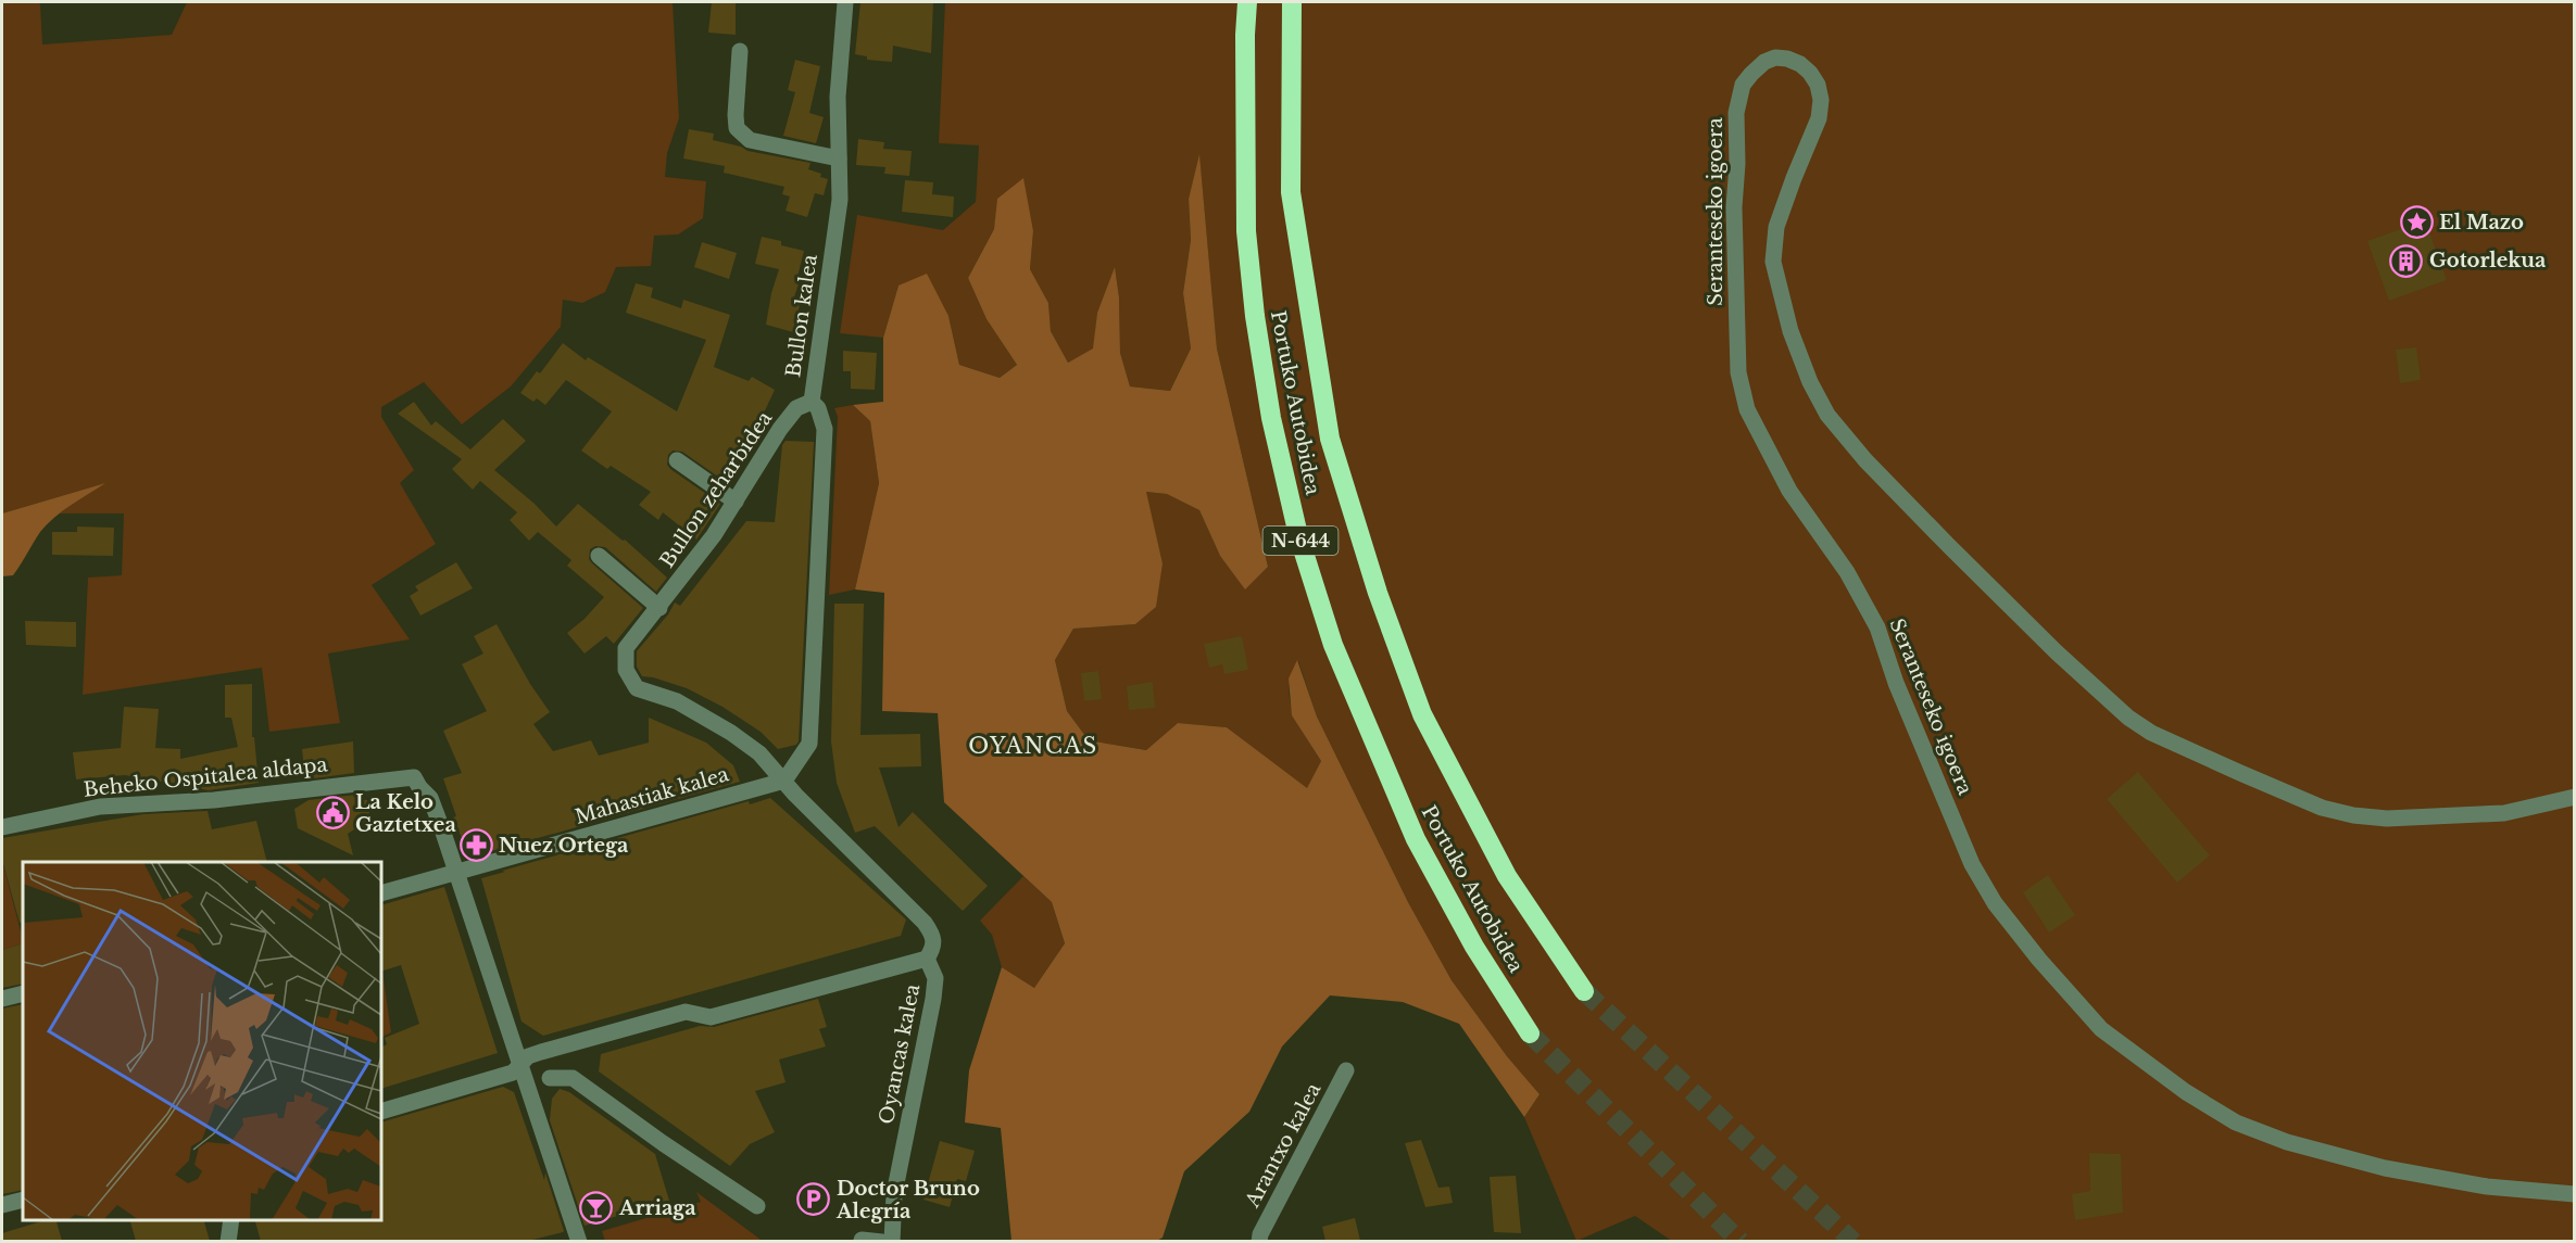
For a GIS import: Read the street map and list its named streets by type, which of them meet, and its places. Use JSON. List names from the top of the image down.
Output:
{
  "streets": {
    "highway": ["Portuko Autobidea", "N-644"],
    "street": [
      "Seranteseko igoera",
      "Bullon kalea",
      "Bullon zeharbidea",
      "Beheko Ospitalea aldapa",
      "Mahastiak kalea",
      "Oyancas kalea",
      "Arantxo kalea"
    ]
  },
  "crossings": [
    ["Bullon kalea", "Bullon zeharbidea"],
    ["Bullon kalea", "Mahastiak kalea"],
    ["Bullon kalea", "Oyancas kalea"],
    ["Bullon zeharbidea", "Mahastiak kalea"],
    ["Bullon zeharbidea", "Oyancas kalea"],
    ["Beheko Ospitalea aldapa", "Mahastiak kalea"],
    ["Mahastiak kalea", "Oyancas kalea"]
  ],
  "districts": ["OYANCAS"],
  "places": {
    "place": ["El Mazo"],
    "building": ["Gotorlekua"],
    "public building": ["La Kelo Gaztetxea"],
    "pharmacy": ["Nuez Ortega"],
    "parking": ["Doctor Bruno Alegría"],
    "bar": ["Arriaga"]
  }
}
